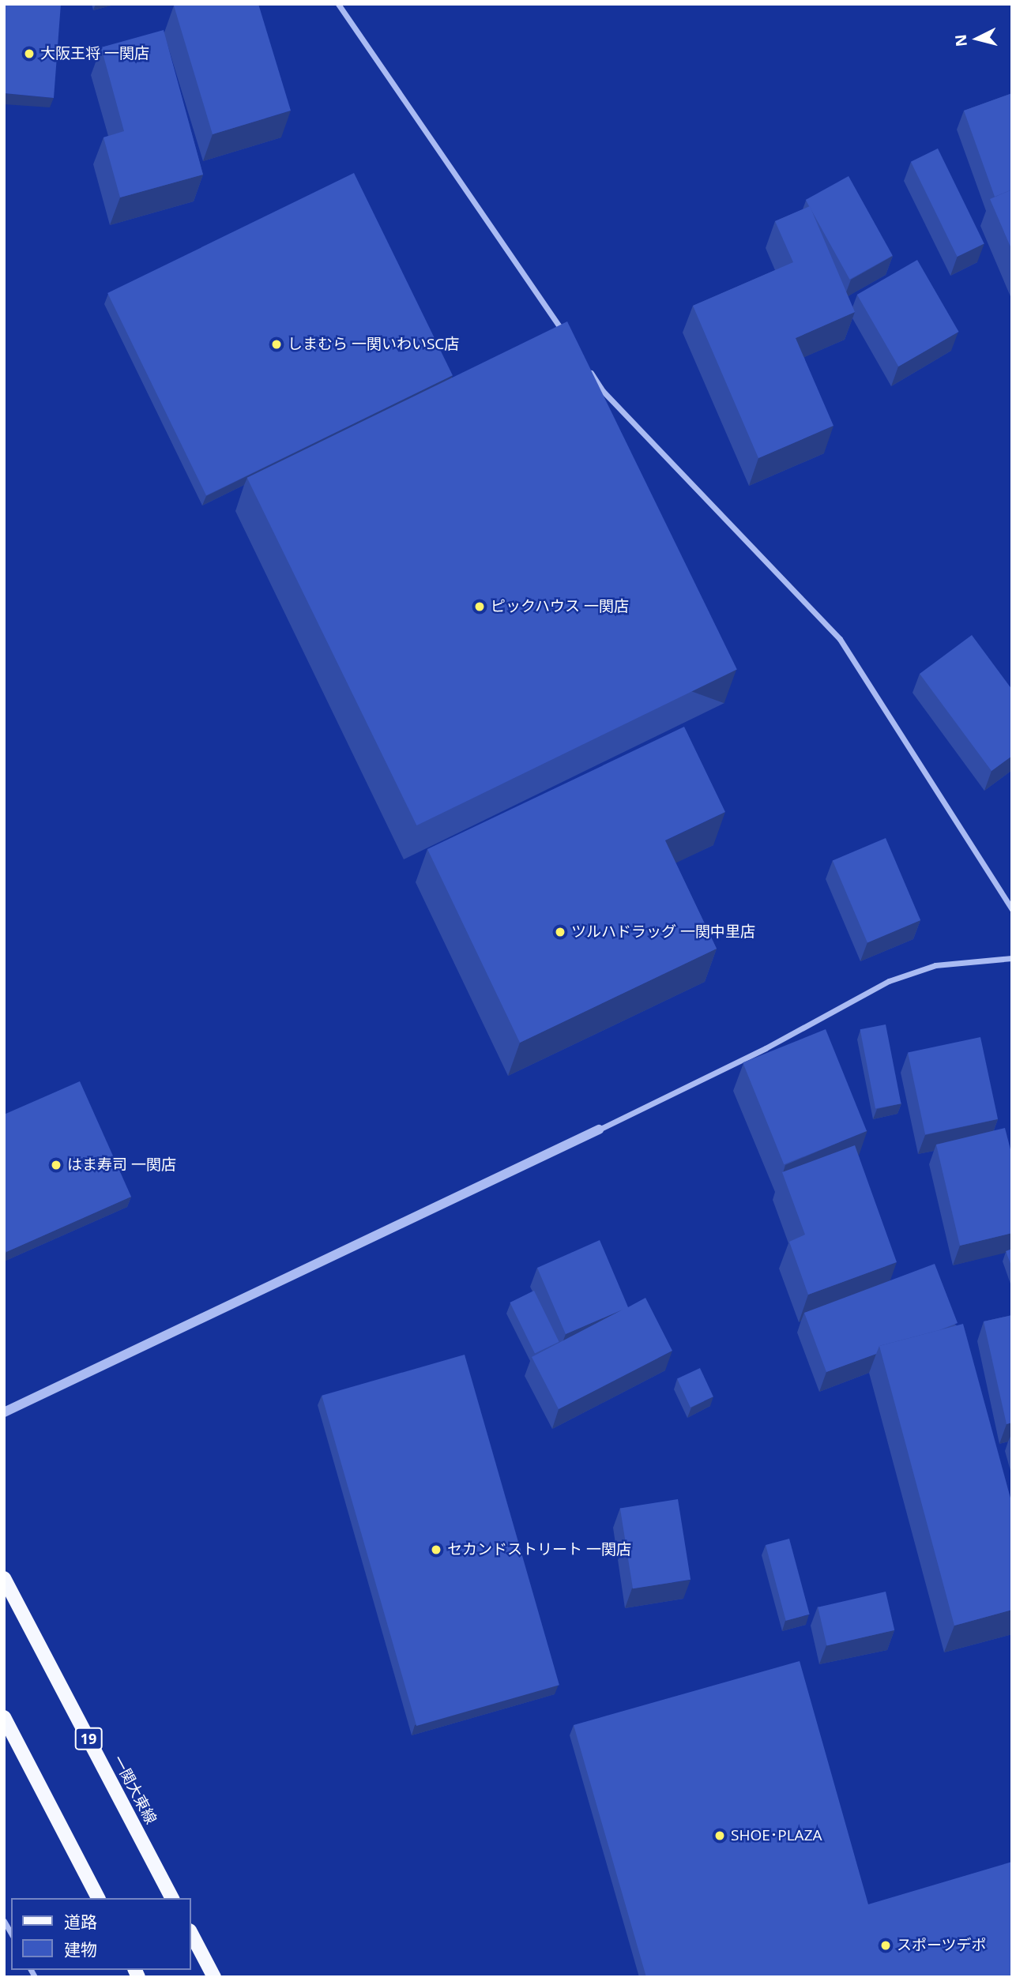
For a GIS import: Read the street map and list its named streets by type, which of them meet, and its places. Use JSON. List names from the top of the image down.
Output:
{
  "streets": {
    "main road": ["19", "一関大東線"]
  },
  "places": [
    "大阪王将 一関店",
    "しまむら 一関いわいSC店",
    "ピックハウス 一関店",
    "ツルハドラッグ 一関中里店",
    "はま寿司 一関店",
    "セカンドストリート 一関店",
    "SHOE･PLAZA",
    "スポーツデポ"
  ],
  "legend": ["道路", "建物"],
  "north": "left"
}
